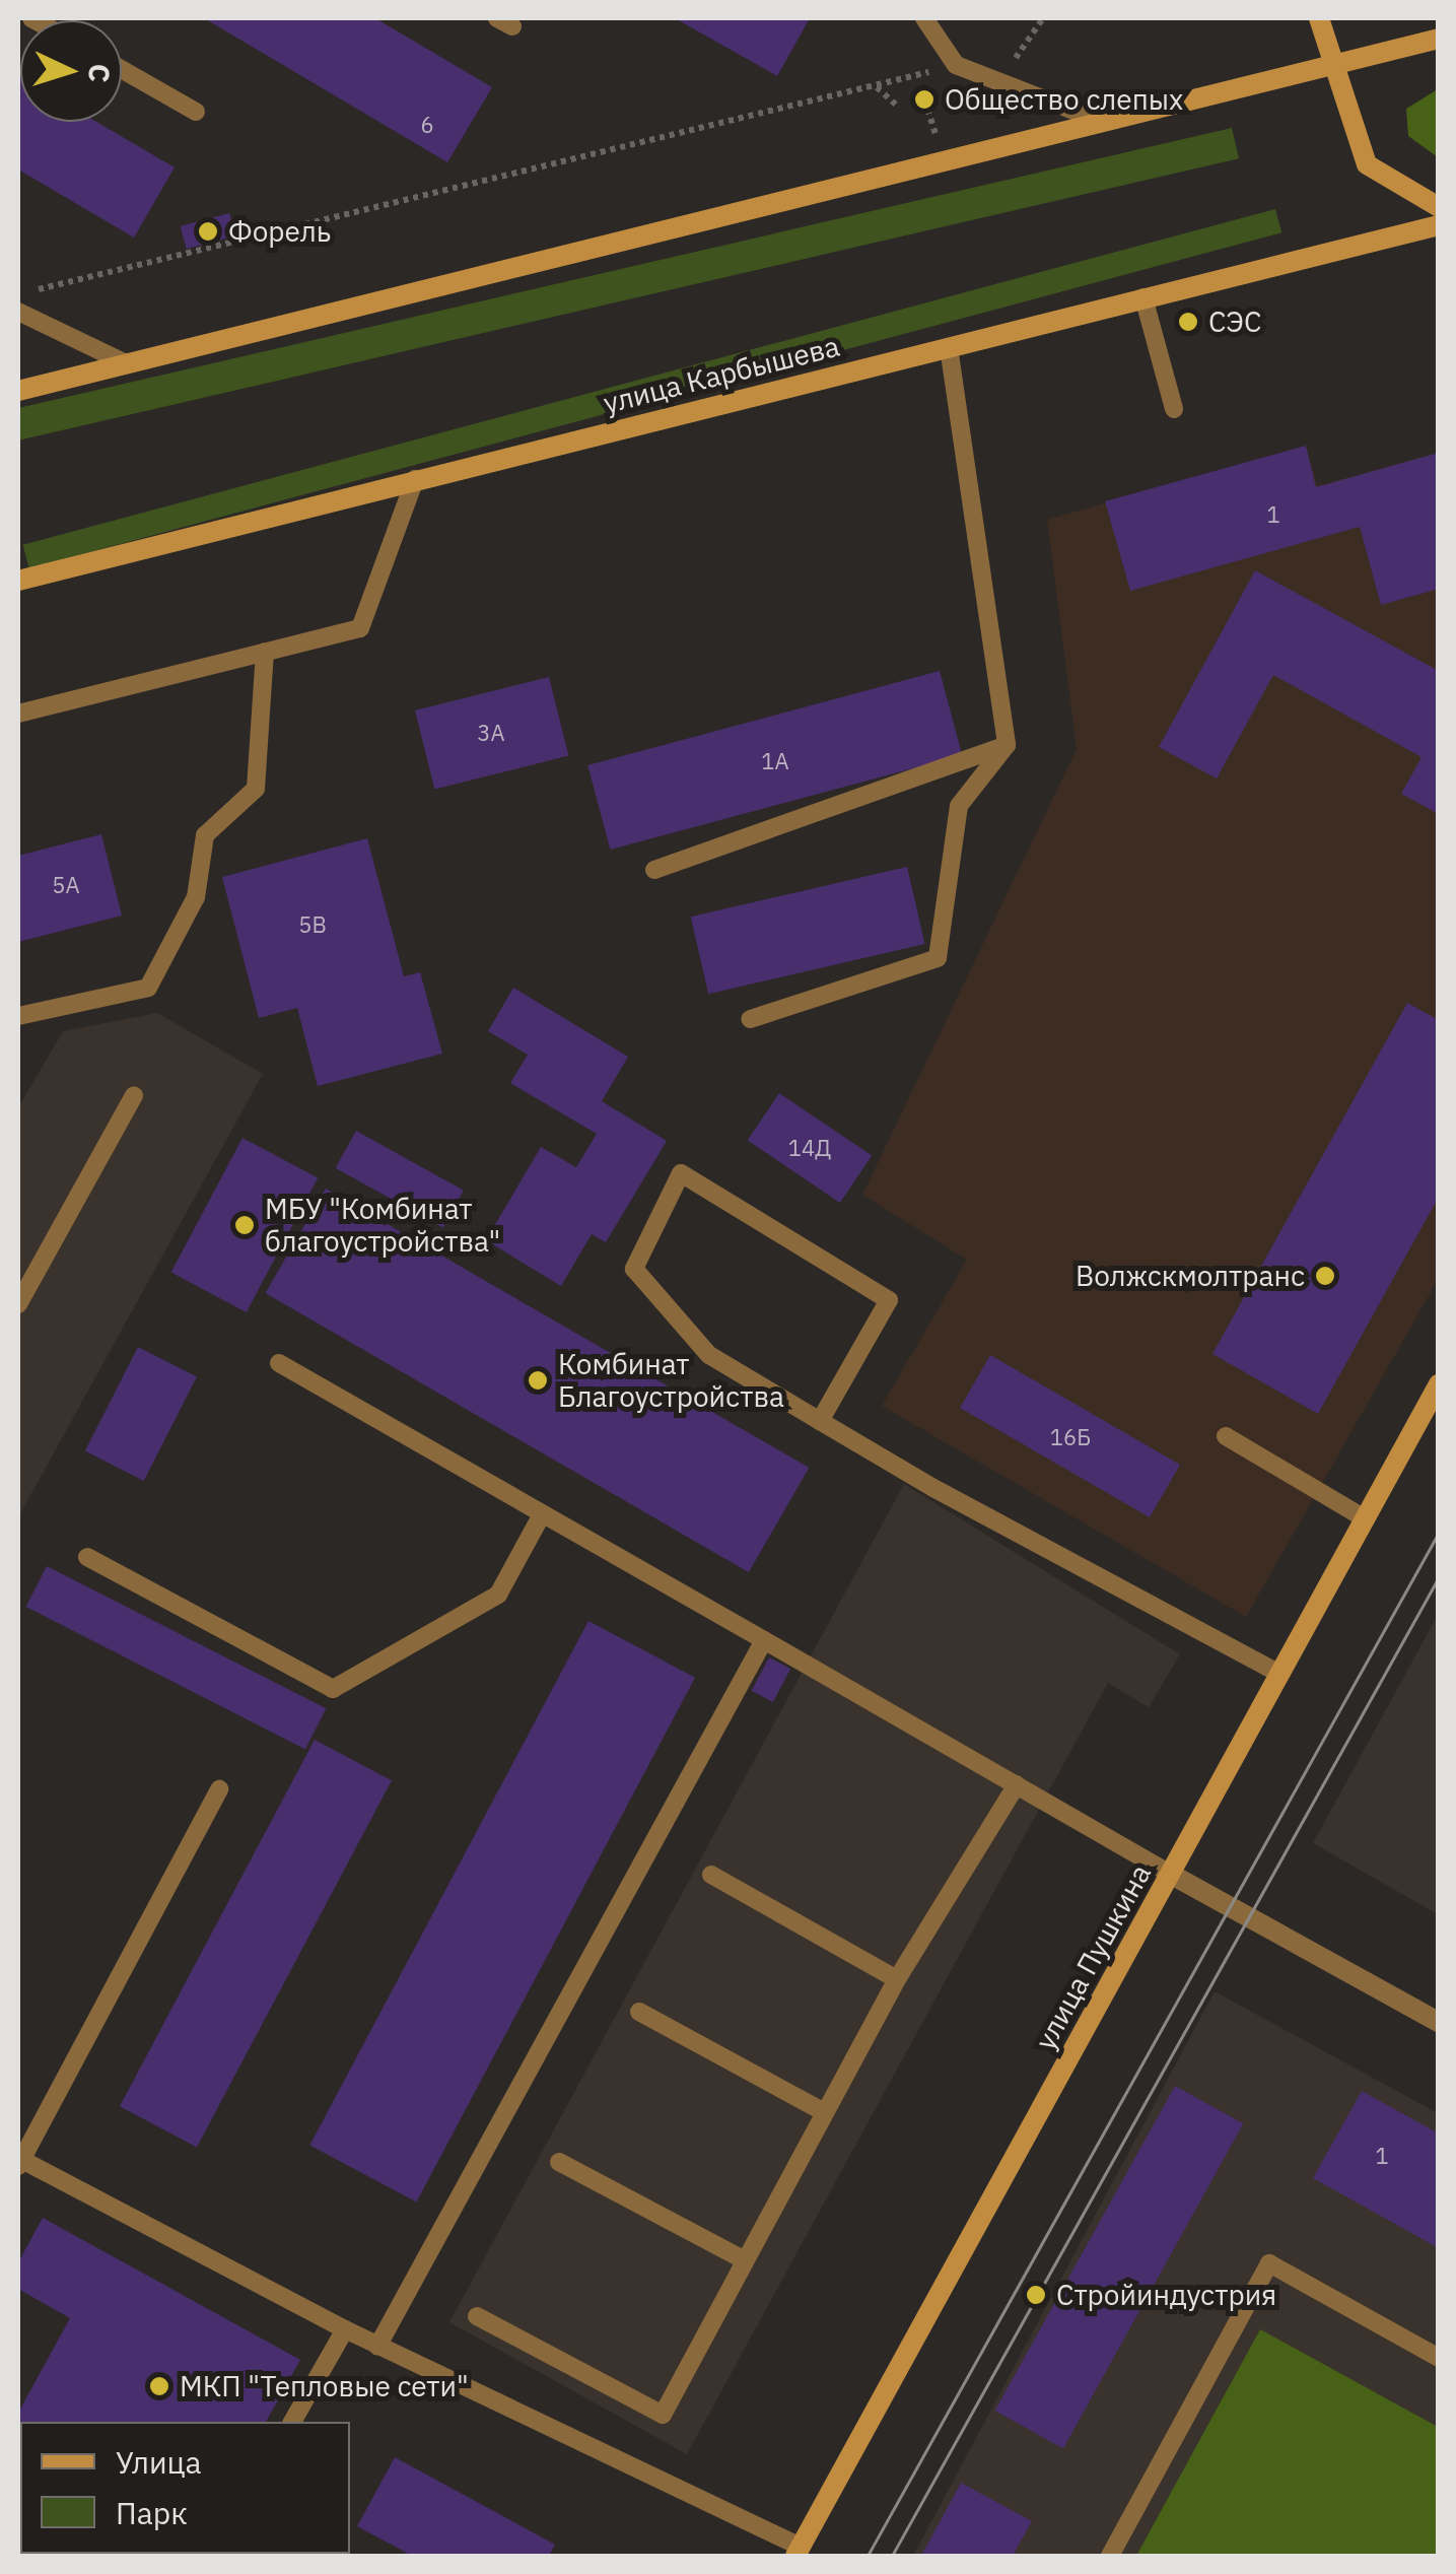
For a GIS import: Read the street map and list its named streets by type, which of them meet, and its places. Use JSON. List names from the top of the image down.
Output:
{
  "streets": {
    "street": ["улица Карбышева", "улица Пушкина"]
  },
  "places": [
    "Общество слепых",
    "Форель",
    "СЭС",
    "МБУ \"Комбинат благоустройства\"",
    "Волжскмолтранс",
    "Комбинат Благоустройства",
    "Стройиндустрия",
    "МКП \"Тепловые сети\""
  ],
  "house_numbers": [
    "6",
    "1",
    "3А",
    "1А",
    "5А",
    "5В",
    "14Д",
    "16Б",
    "1"
  ],
  "legend": ["Улица", "Парк"],
  "north": "right"
}
